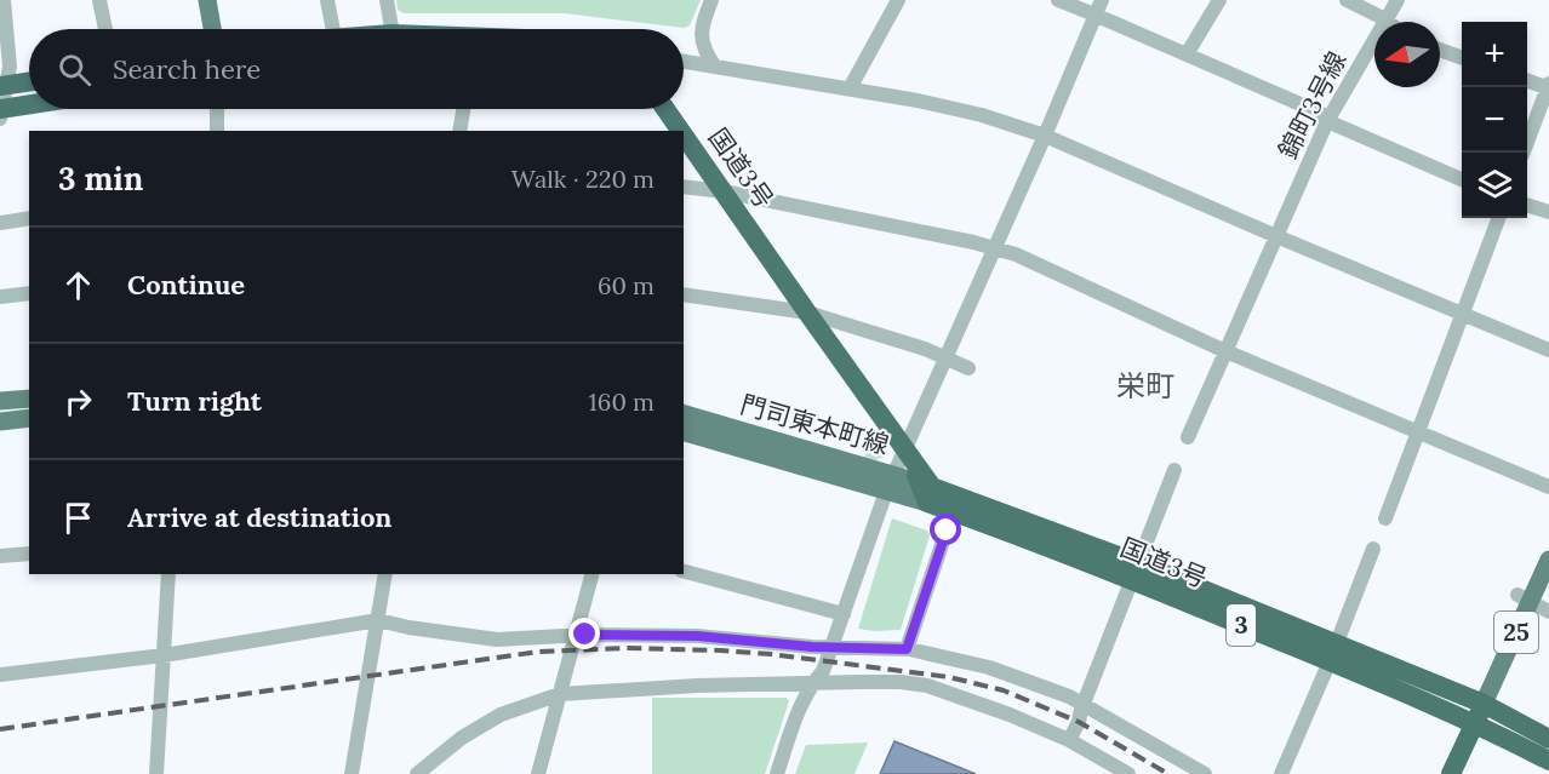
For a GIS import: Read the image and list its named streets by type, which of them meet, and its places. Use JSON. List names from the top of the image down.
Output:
{
  "streets": {
    "highway": ["国道3号", "3"],
    "main road": ["門司東本町線", "25"],
    "street": ["錦町3号線"]
  },
  "crossings": [
    ["国道3号", "門司東本町線"],
    ["国道3号", "25"]
  ],
  "districts": ["栄町"],
  "north": "left",
  "page": {
    "map_buttons": ["+", "−"],
    "search": "Search here",
    "heading": ["3 min", "Walk · 220 m"],
    "list": [
      ["Continue", "60 m"],
      ["Turn right", "160 m"],
      "Arrive at destination"
    ]
  }
}
